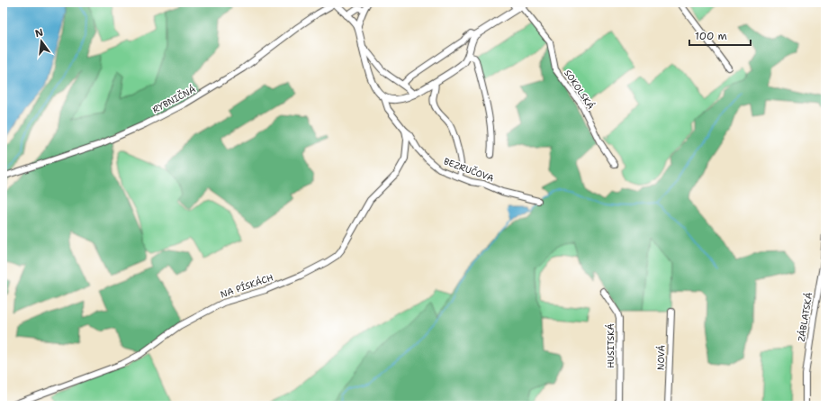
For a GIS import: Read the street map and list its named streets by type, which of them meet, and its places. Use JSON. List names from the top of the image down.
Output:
{
  "streets": {
    "street": [
      "SOKOLSKÁ",
      "RYBNIČNÁ",
      "BEZRUČOVA",
      "NA PÍSKÁCH",
      "ZÁBLATSKÁ",
      "HUSITSKÁ",
      "NOVÁ"
    ]
  },
  "crossings": [
    ["BEZRUČOVA", "NA PÍSKÁCH"]
  ],
  "scale_bar": "100 m",
  "north": "top"
}
